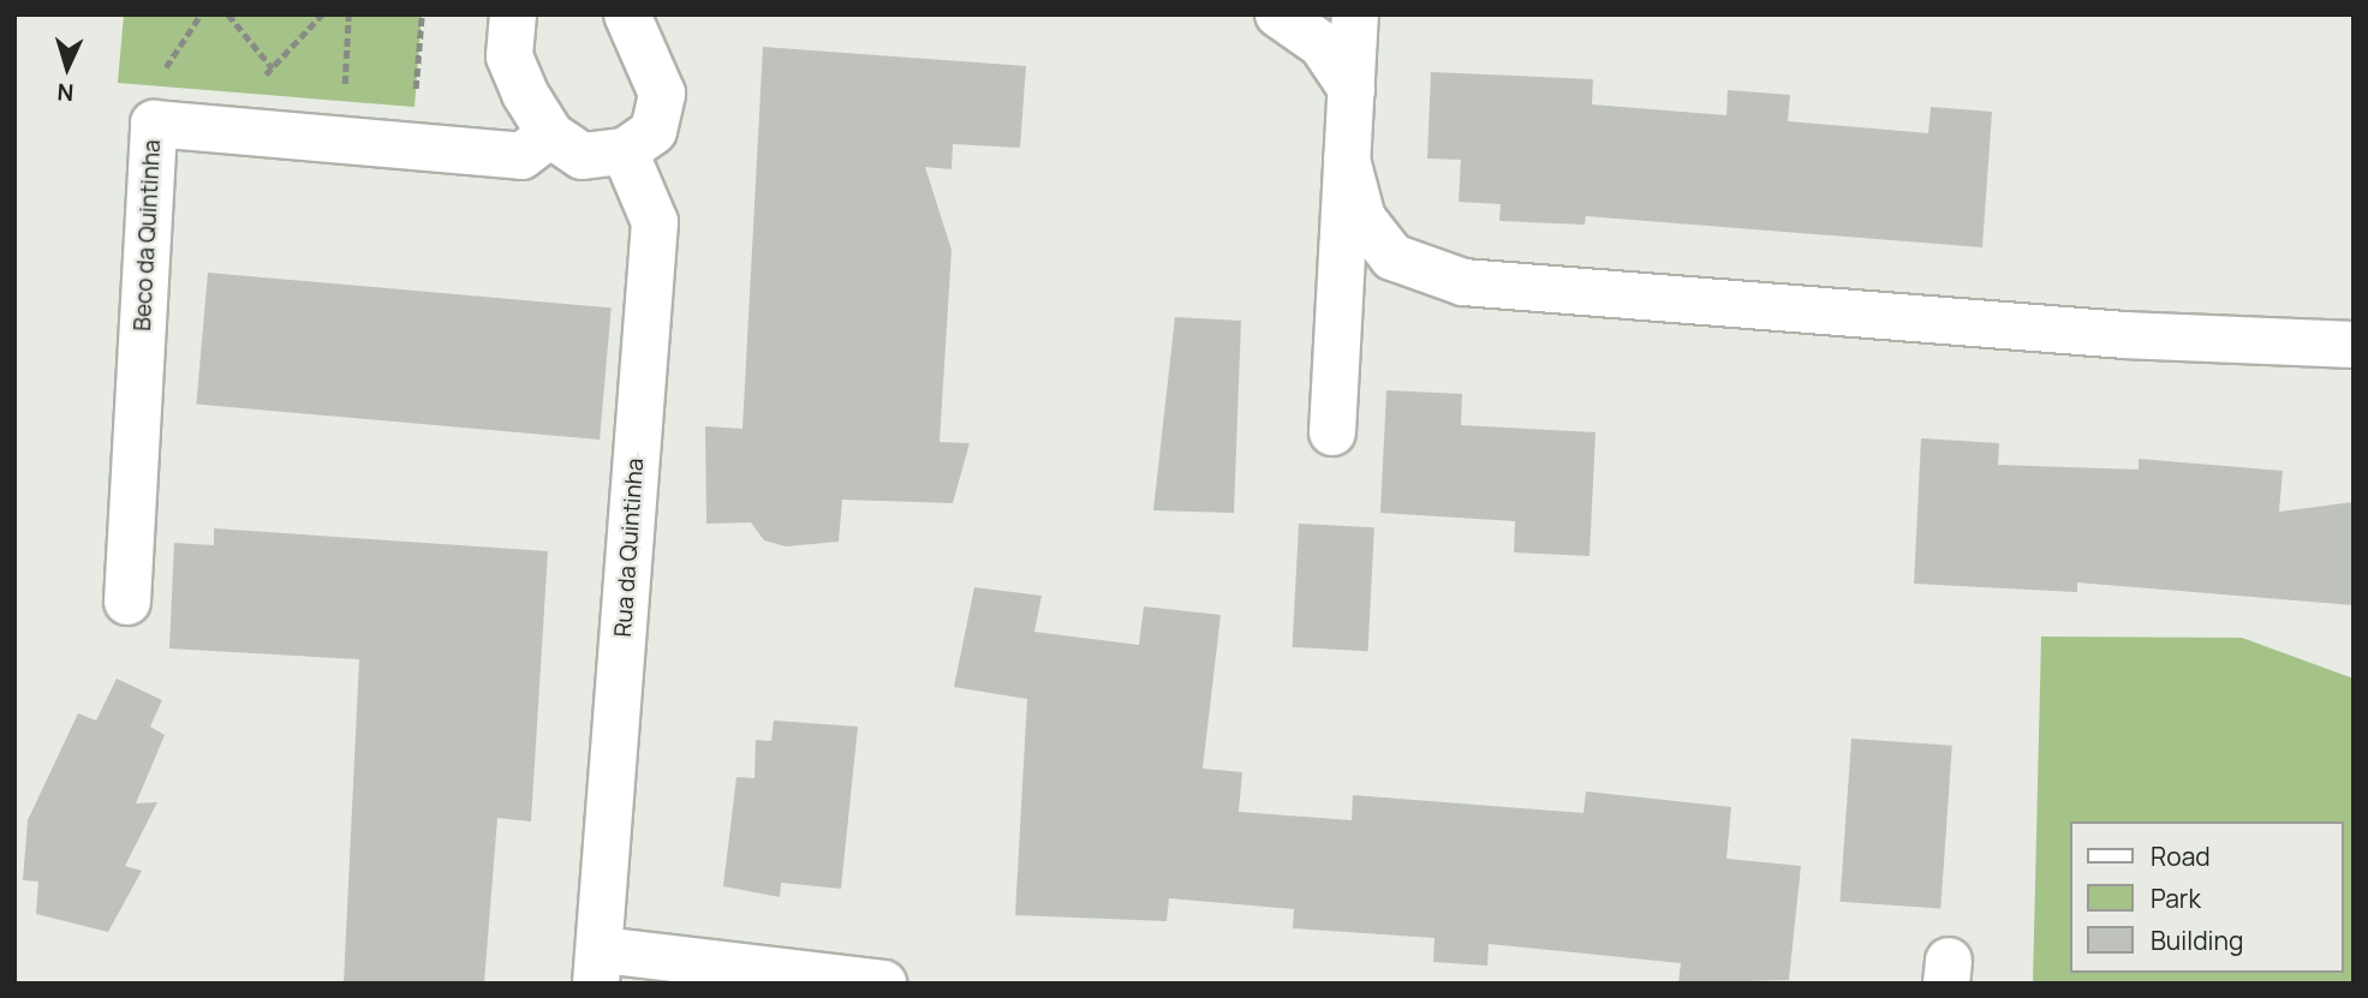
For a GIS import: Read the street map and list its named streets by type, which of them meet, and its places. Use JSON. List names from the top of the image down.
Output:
{
  "streets": {
    "street": ["Beco da Quintinha", "Rua da Quintinha"]
  },
  "legend": ["Road", "Park", "Building"],
  "north": "bottom"
}
